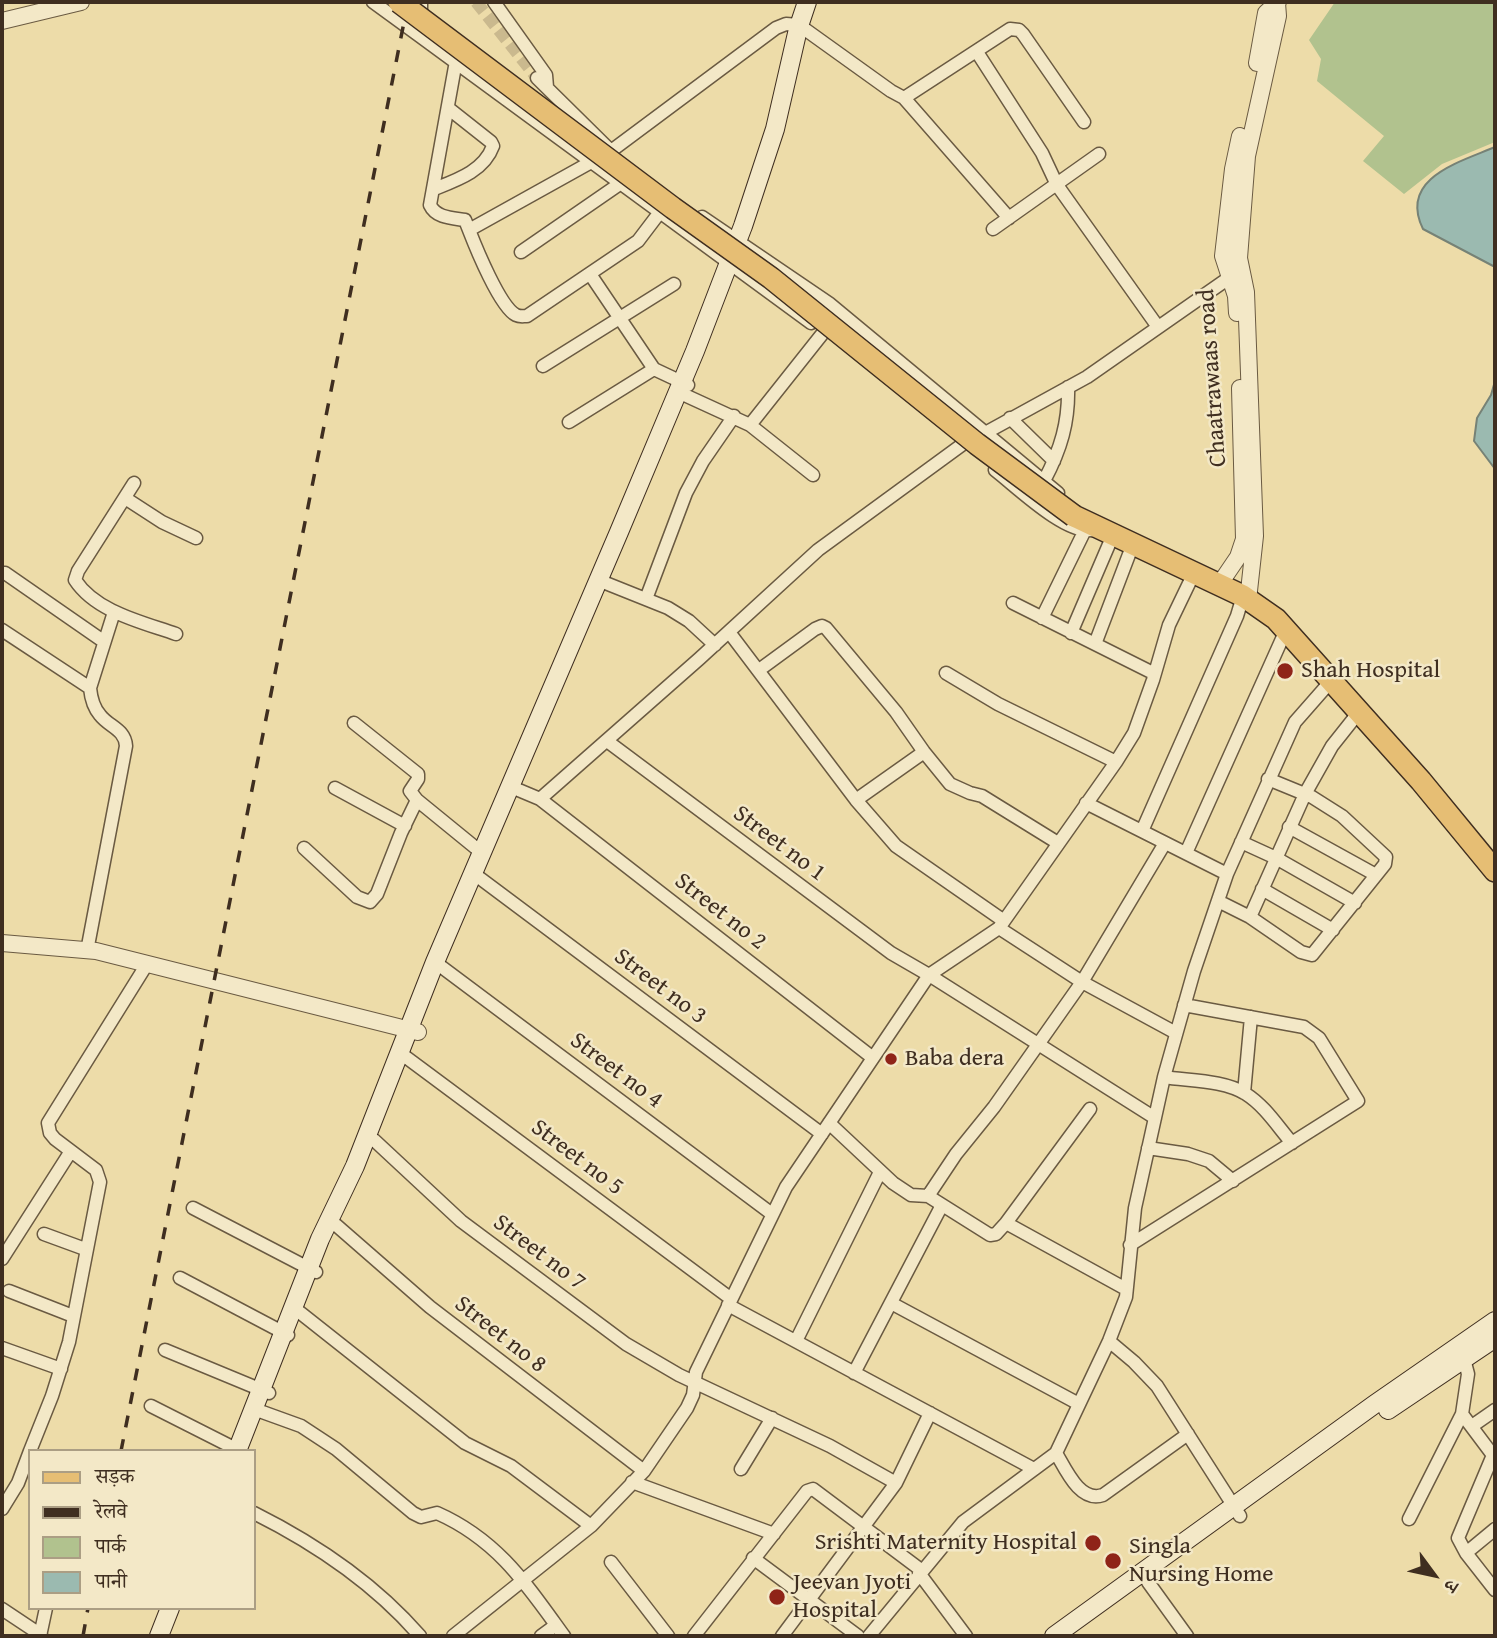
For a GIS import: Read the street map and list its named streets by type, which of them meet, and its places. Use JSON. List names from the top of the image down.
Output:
{
  "streets": {
    "street": [
      "Chaatrawaas road",
      "Street no 1",
      "Street no 2",
      "Street no 3",
      "Street no 4",
      "Street no 5",
      "Street no 7",
      "Street no 8"
    ]
  },
  "places": [
    "Shah Hospital",
    "Baba dera",
    "Srishti Maternity Hospital",
    "Singla Nursing Home",
    "Jeevan Jyoti Hospital"
  ],
  "legend": [
    "सड़क",
    "रेलवे",
    "पार्क",
    "पानी"
  ],
  "north": "bottom right"
}
